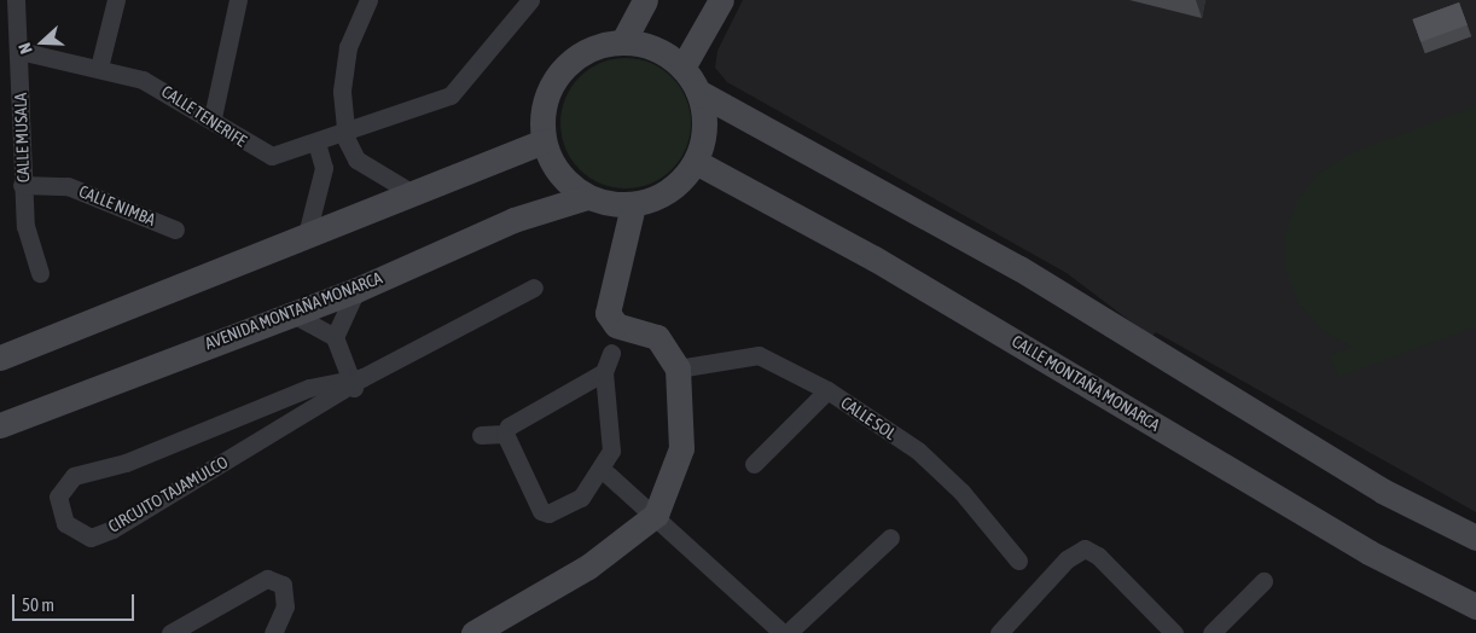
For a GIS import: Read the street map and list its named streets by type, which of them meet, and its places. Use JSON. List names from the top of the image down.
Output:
{
  "streets": {
    "main road": ["AVENIDA MONTAÑA MONARCA", "CALLE MONTAÑA MONARCA"],
    "street": [
      "CALLE TENERIFE",
      "CALLE MUSALA",
      "CALLE NIMBA",
      "CALLE SOL",
      "CIRCUITO TAJAMULCO"
    ]
  },
  "crossings": [
    ["CALLE TENERIFE", "CALLE MUSALA"],
    ["CALLE MUSALA", "CALLE NIMBA"],
    ["AVENIDA MONTAÑA MONARCA", "CALLE MONTAÑA MONARCA"]
  ],
  "scale_bar": "50 m",
  "north": "left"
}
